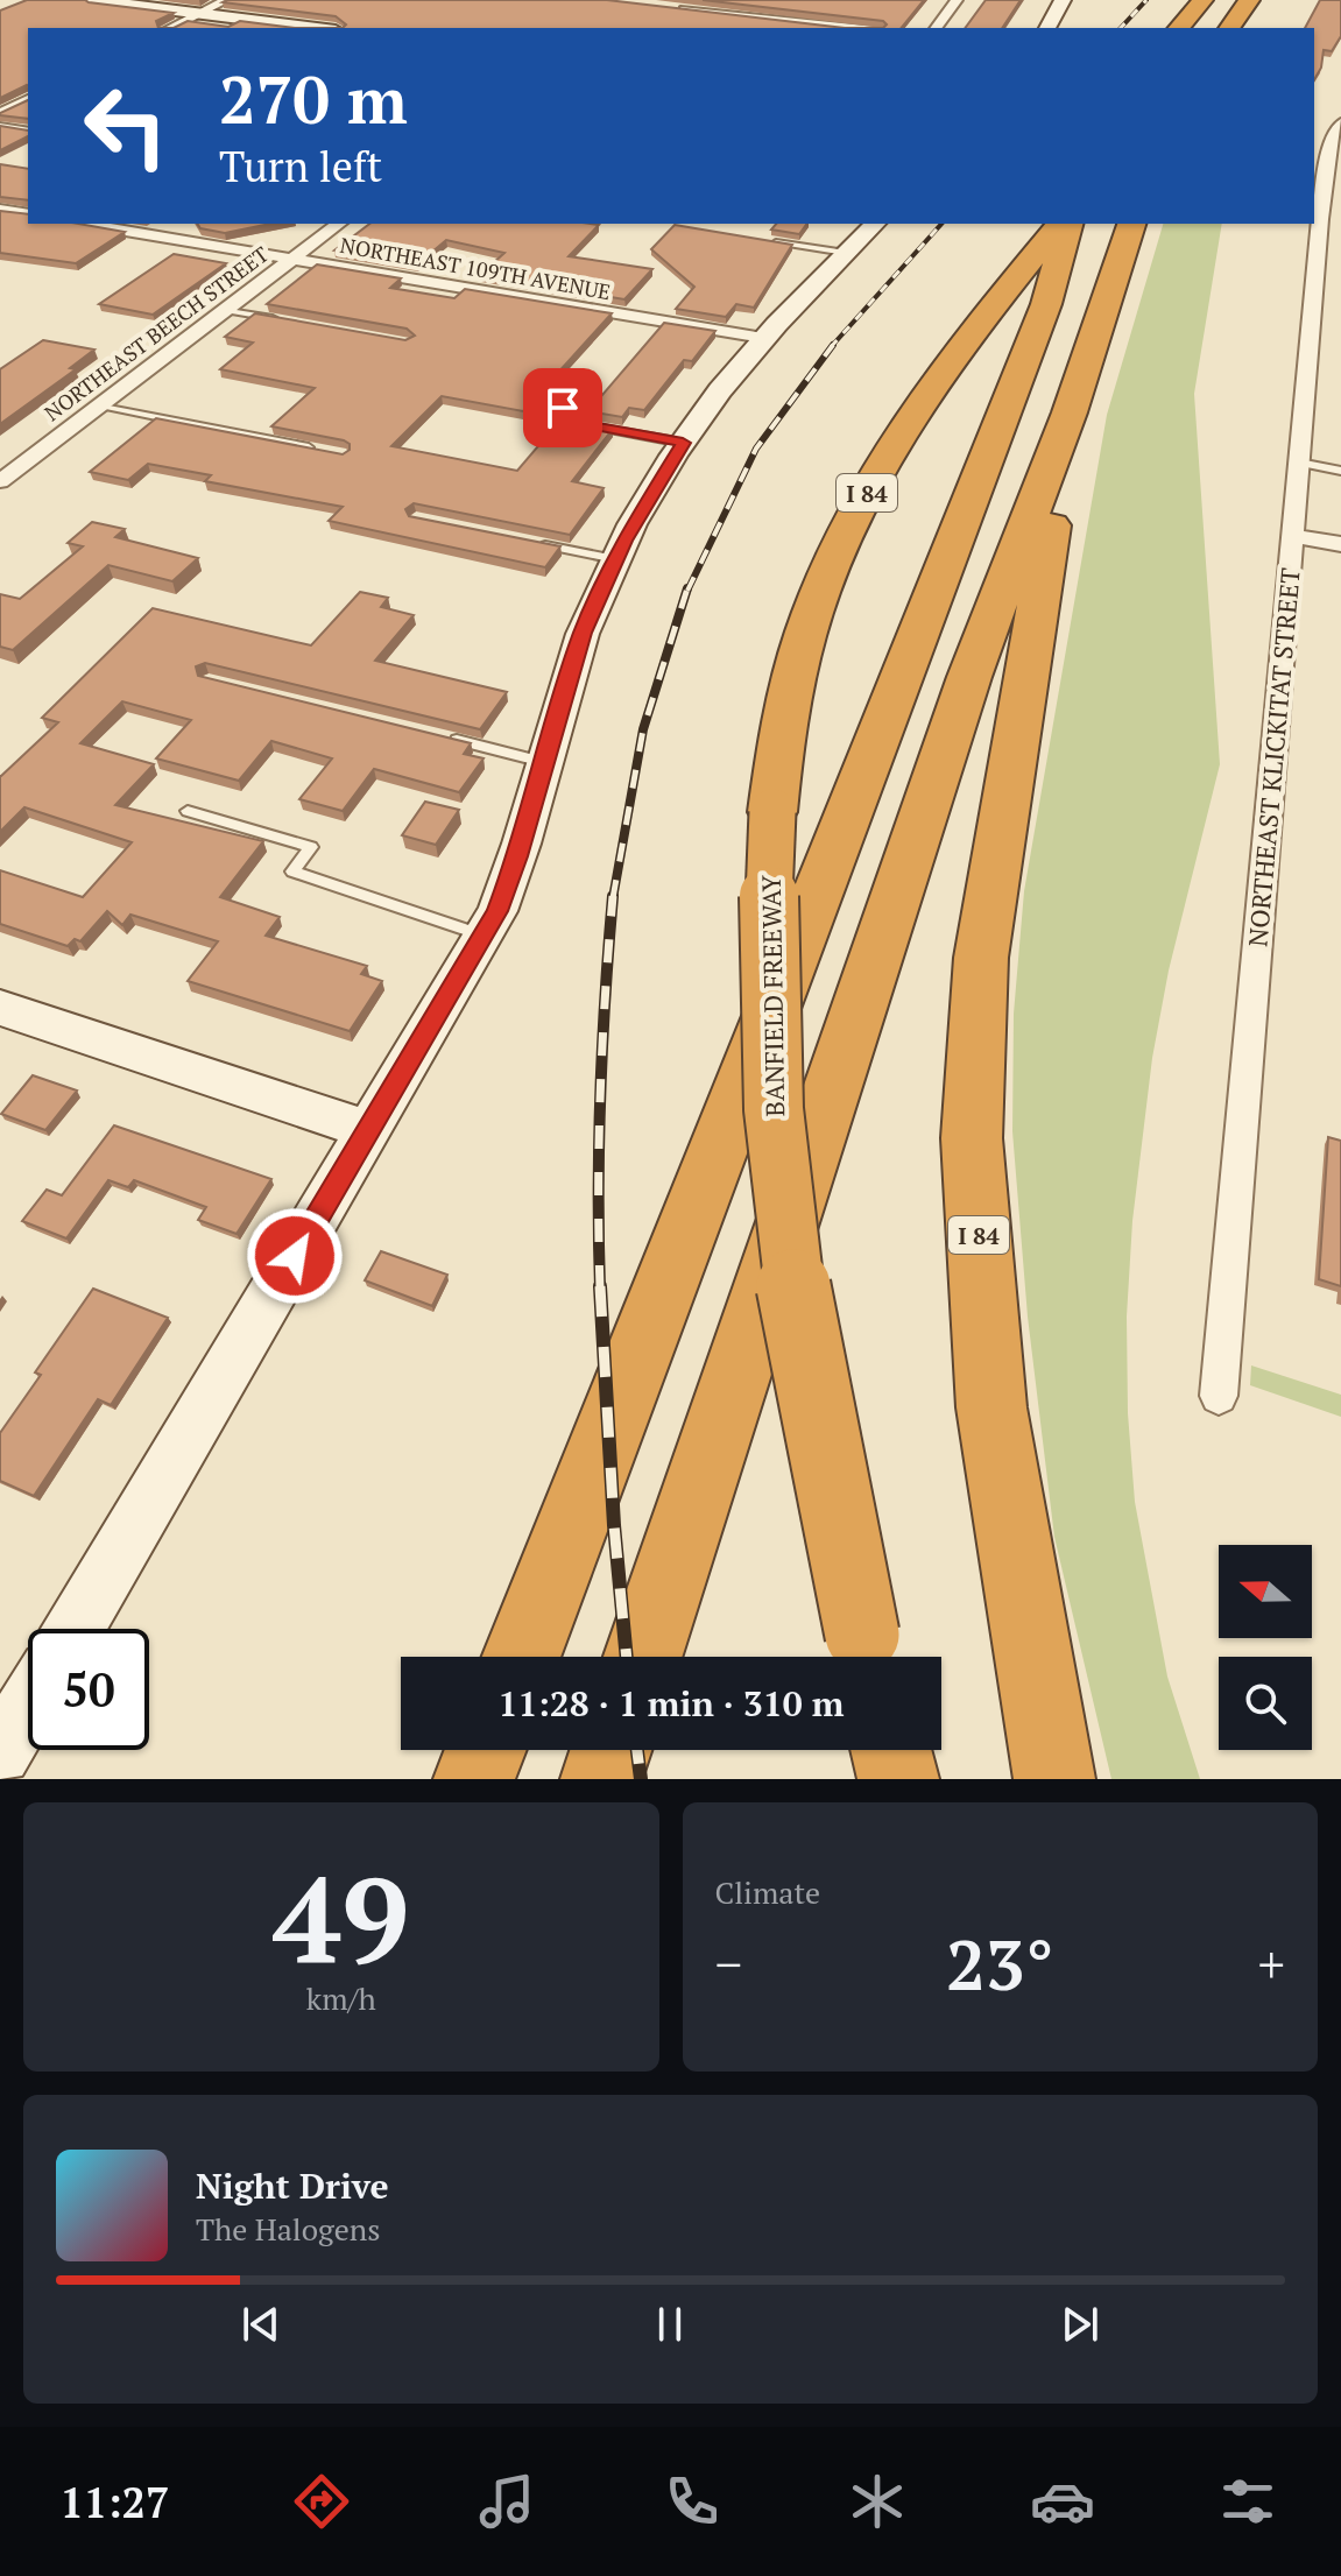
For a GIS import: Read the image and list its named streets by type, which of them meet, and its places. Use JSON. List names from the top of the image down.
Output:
{
  "streets": {
    "highway": ["I 84", "BANFIELD FREEWAY"],
    "street": ["NORTHEAST 109TH AVENUE", "NORTHEAST BEECH STREET", "NORTHEAST KLICKITAT STREET"]
  },
  "crossings": [
    ["NORTHEAST 109TH AVENUE", "NORTHEAST BEECH STREET"]
  ],
  "north": "left",
  "page": {
    "turn": ["270 m", "Turn left"],
    "limit": "50",
    "trip": "11:28 · 1 min · 310 m",
    "tile": [
      ["49", "km/h"],
      "Climate"
    ],
    "heat": ["−", "23°", "+"],
    "song": ["Night Drive", "The Halogens"],
    "tabs": "11:27"
  }
}
